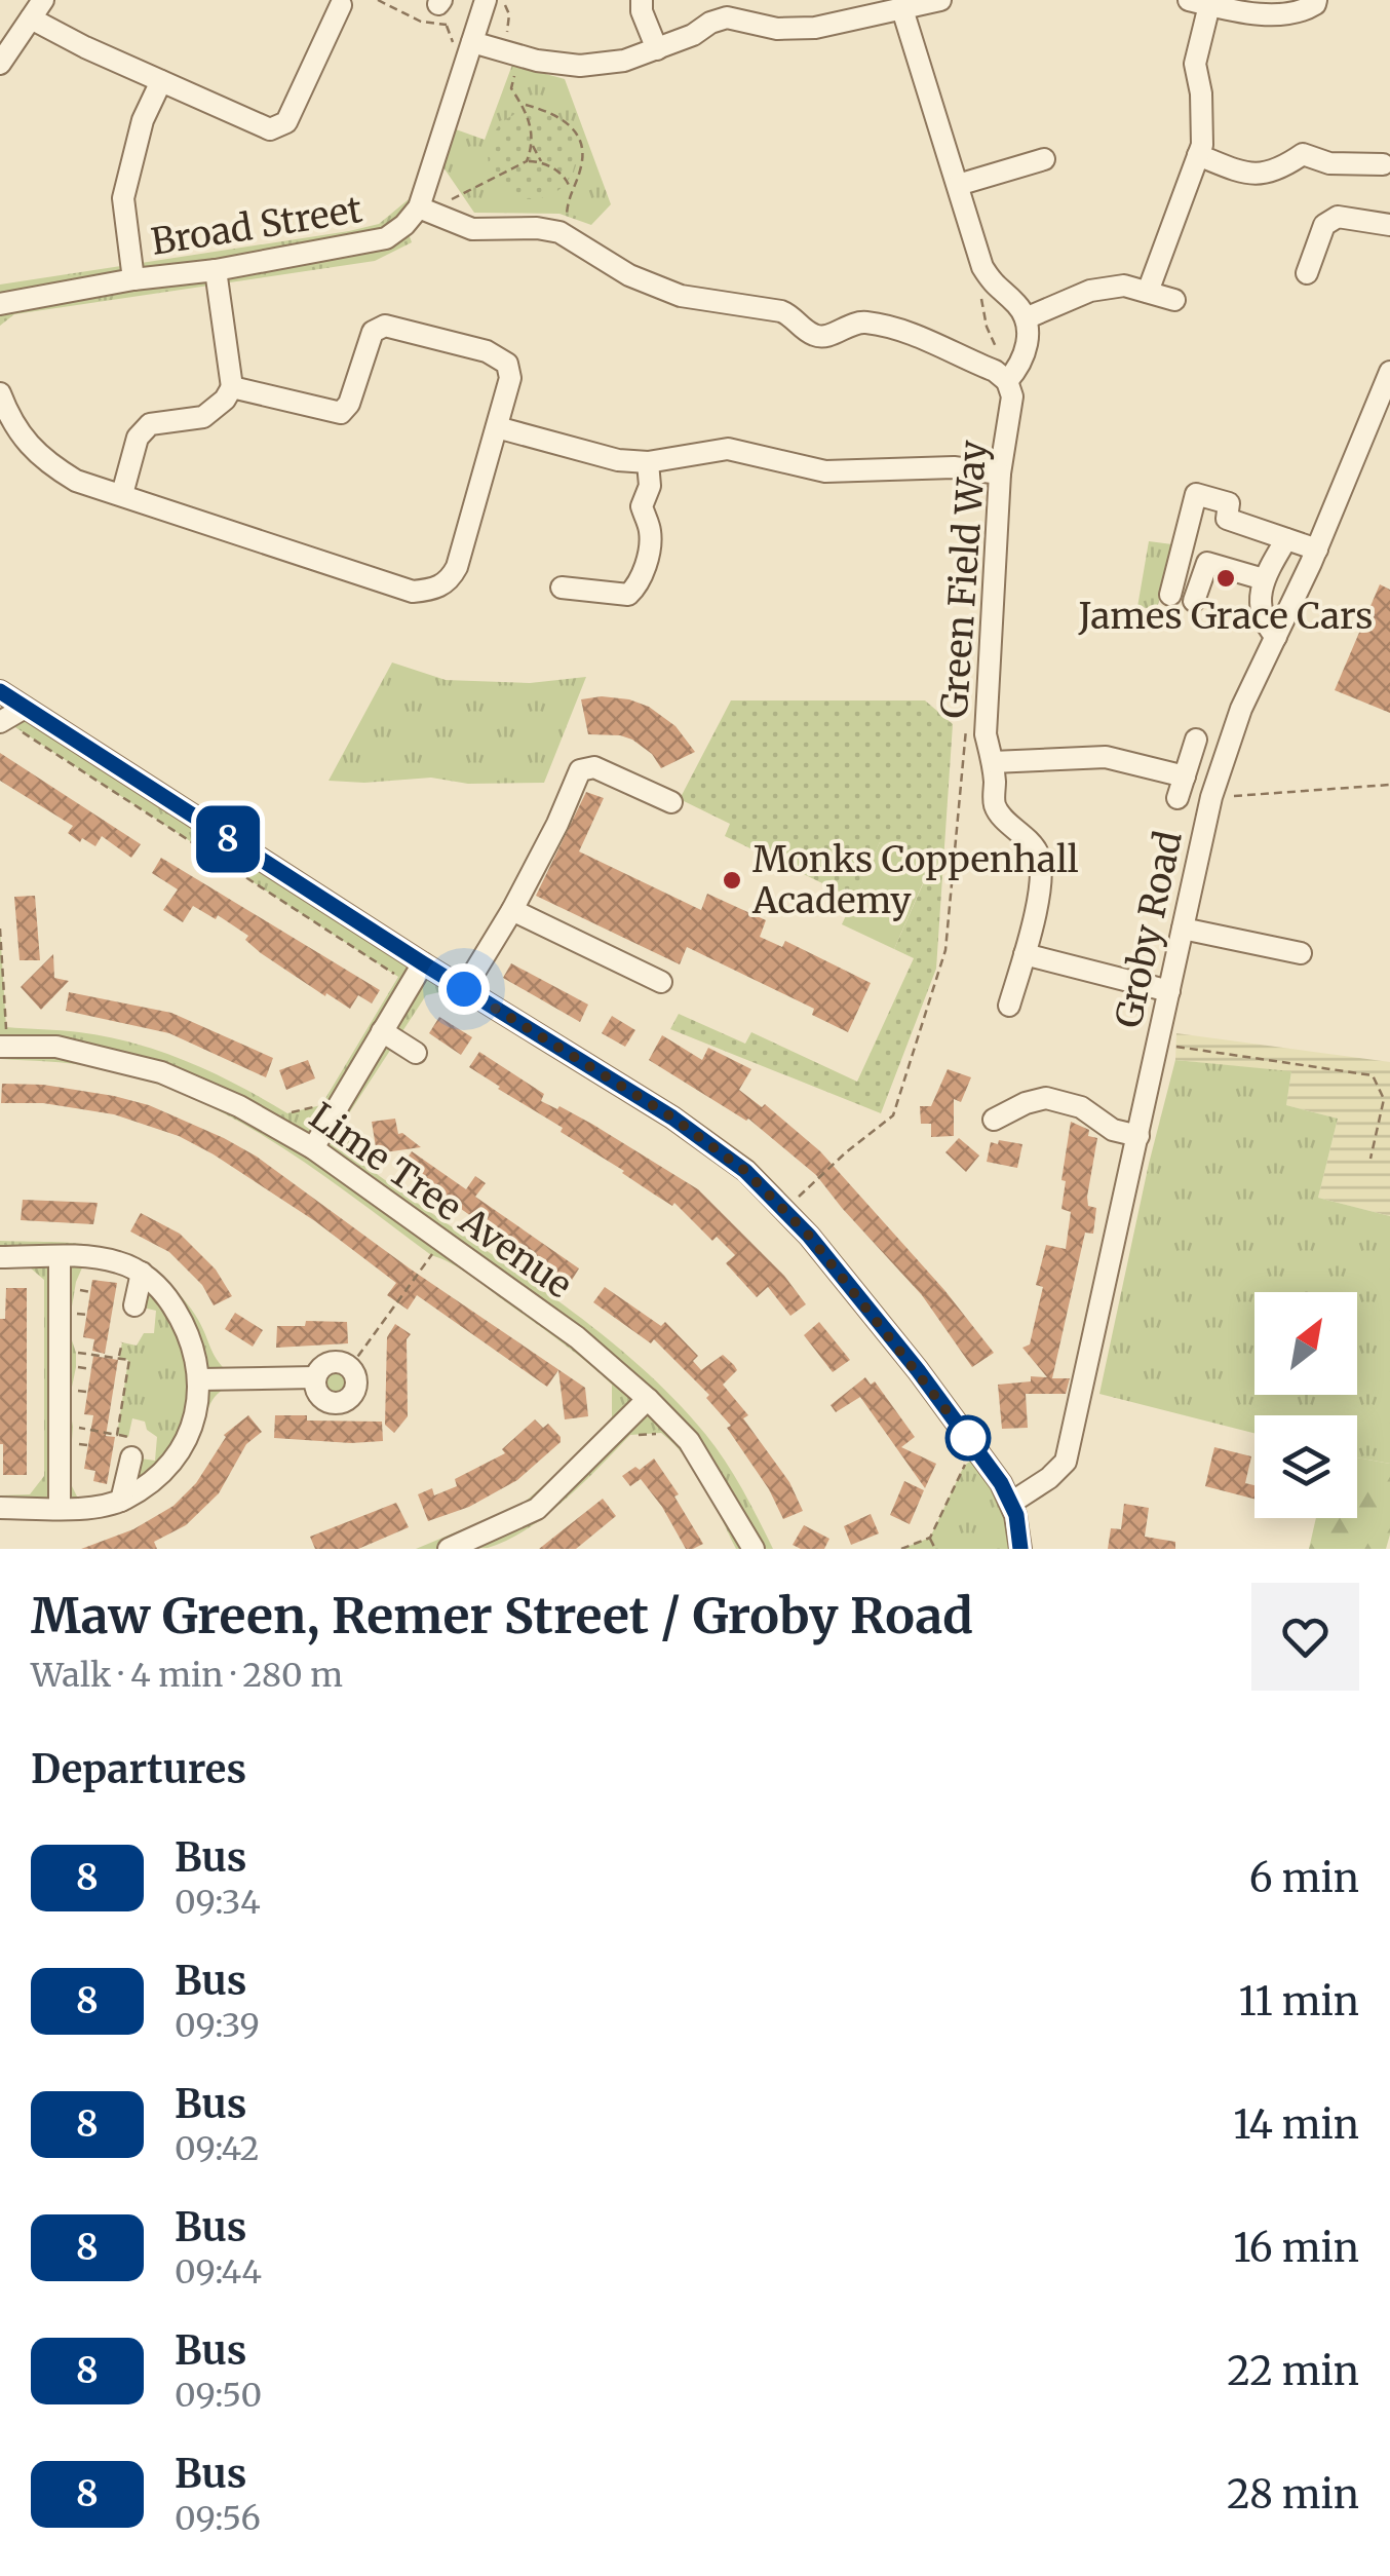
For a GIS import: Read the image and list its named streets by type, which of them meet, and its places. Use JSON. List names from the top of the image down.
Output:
{
  "streets": {
    "street": [
      "Broad Street",
      "Green Field Way",
      "Groby Road",
      "Lime Tree Avenue"
    ]
  },
  "places": ["James Grace Cars", "Monks Coppenhall Academy"],
  "lines": ["bus line 8"],
  "north": "top right",
  "page": {
    "on_map": "8",
    "heading": [
      ["Maw Green, Remer Street / Groby Road", "Walk · 4 min · 280 m"],
      "Departures"
    ],
    "list": [
      {
        "mark": "8",
        "name": "Bus",
        "note": "09:34",
        "value": "6 min"
      },
      {
        "mark": "8",
        "name": "Bus",
        "note": "09:39",
        "value": "11 min"
      },
      {
        "mark": "8",
        "name": "Bus",
        "note": "09:42",
        "value": "14 min"
      },
      {
        "mark": "8",
        "name": "Bus",
        "note": "09:44",
        "value": "16 min"
      },
      {
        "mark": "8",
        "name": "Bus",
        "note": "09:50",
        "value": "22 min"
      },
      {
        "mark": "8",
        "name": "Bus",
        "note": "09:56",
        "value": "28 min"
      }
    ]
  }
}
